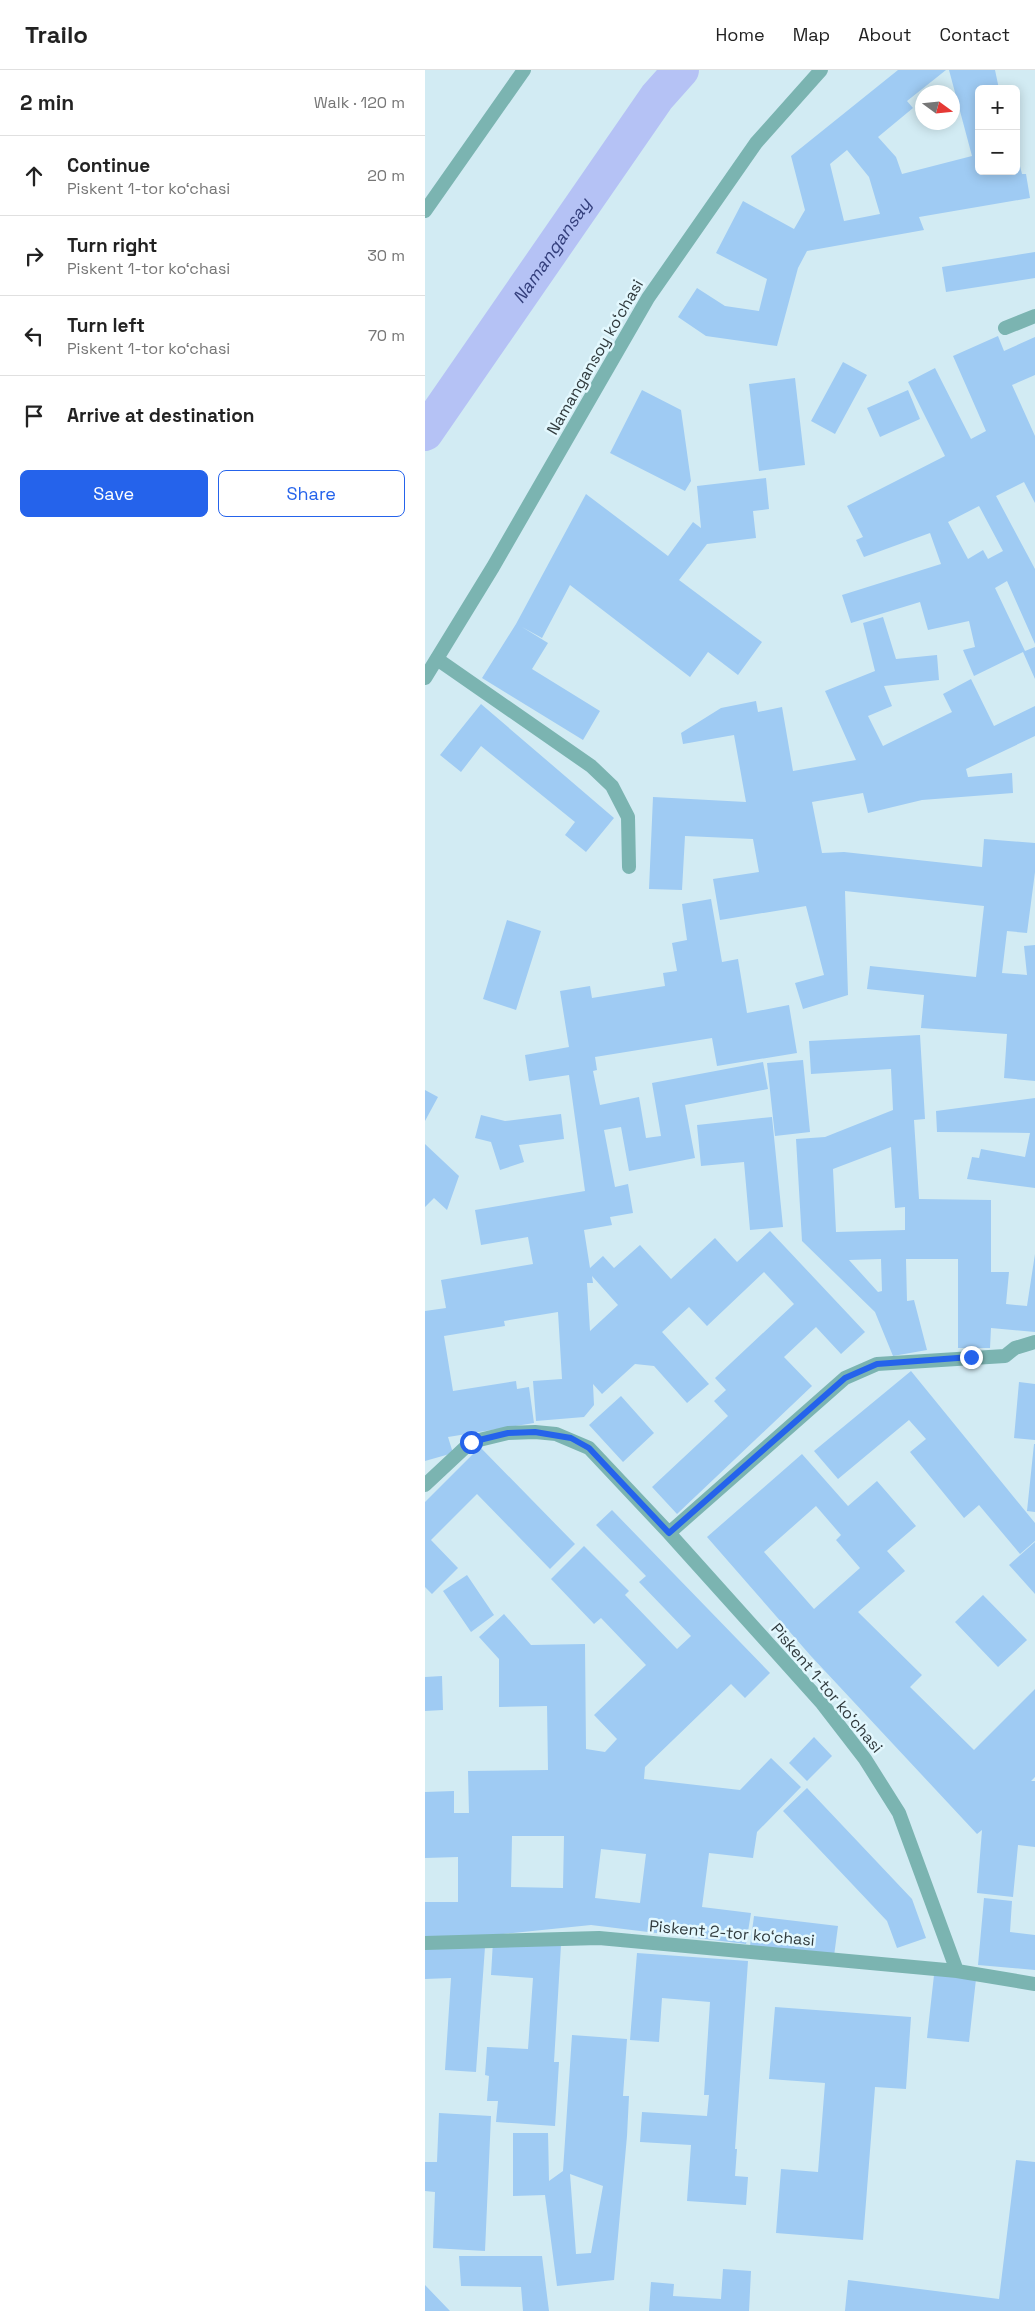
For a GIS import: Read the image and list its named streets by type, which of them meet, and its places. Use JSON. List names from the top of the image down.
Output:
{
  "streets": {
    "street": ["Namangansoy koʻchasi", "Piskent 1-tor koʻchasi", "Piskent 2-tor koʻchasi"]
  },
  "crossings": [
    ["Piskent 1-tor koʻchasi", "Piskent 2-tor koʻchasi"]
  ],
  "water": ["Namangansay"],
  "north": "right",
  "page": {
    "header": "Trailo",
    "nav": [
      "Home",
      "Map",
      "About",
      "Contact"
    ],
    "heading": ["2 min", "Walk · 120 m"],
    "map_buttons": ["+", "−"],
    "list": [
      ["Continue", "Piskent 1-tor koʻchasi", "20 m"],
      ["Turn right", "Piskent 1-tor koʻchasi", "30 m"],
      ["Turn left", "Piskent 1-tor koʻchasi", "70 m"],
      "Arrive at destination"
    ],
    "buttons": ["Save", "Share"]
  }
}
